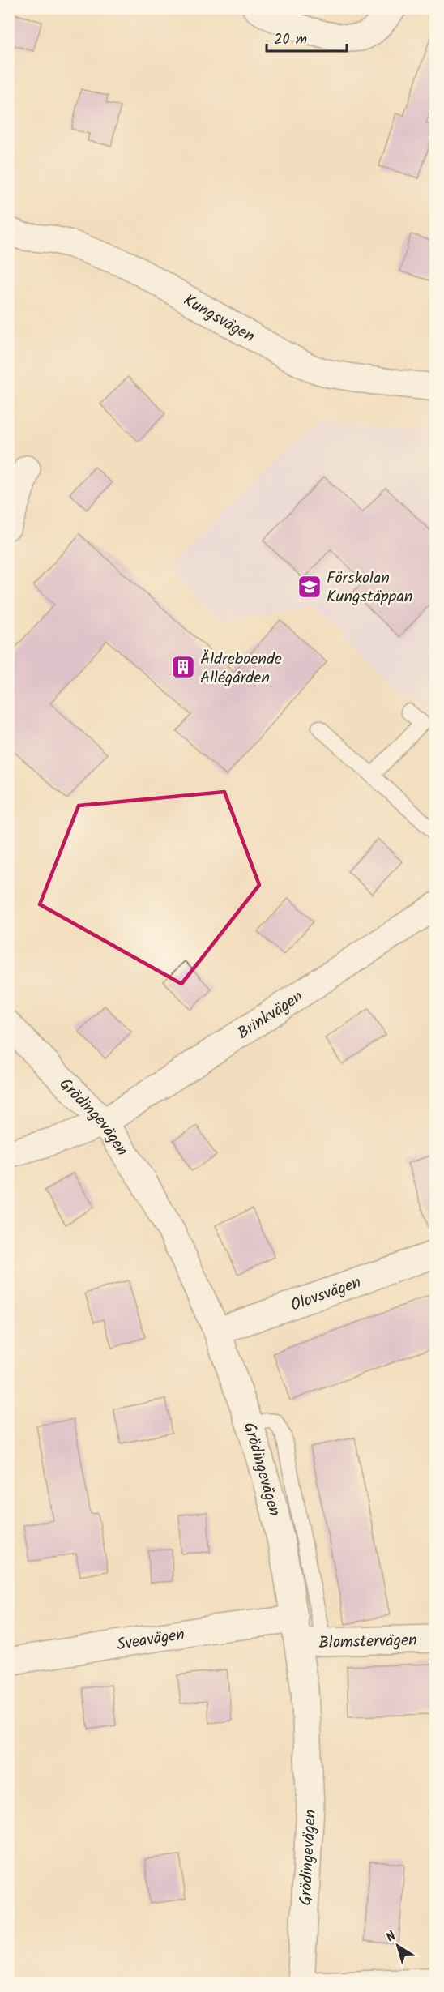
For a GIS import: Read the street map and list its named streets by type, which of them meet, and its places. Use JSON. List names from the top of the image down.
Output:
{
  "streets": {
    "street": [
      "Kungsvägen",
      "Brinkvägen",
      "Grödingevägen",
      "Olovsvägen",
      "Sveavägen",
      "Blomstervägen"
    ]
  },
  "crossings": [
    ["Brinkvägen", "Grödingevägen"],
    ["Grödingevägen", "Olovsvägen"],
    ["Grödingevägen", "Sveavägen"],
    ["Grödingevägen", "Blomstervägen"],
    ["Sveavägen", "Blomstervägen"]
  ],
  "places": {
    "school or university": ["Förskolan Kungstäppan"],
    "building": ["Äldreboende Allégården"]
  },
  "scale_bar": "20 m",
  "north": "top left"
}
